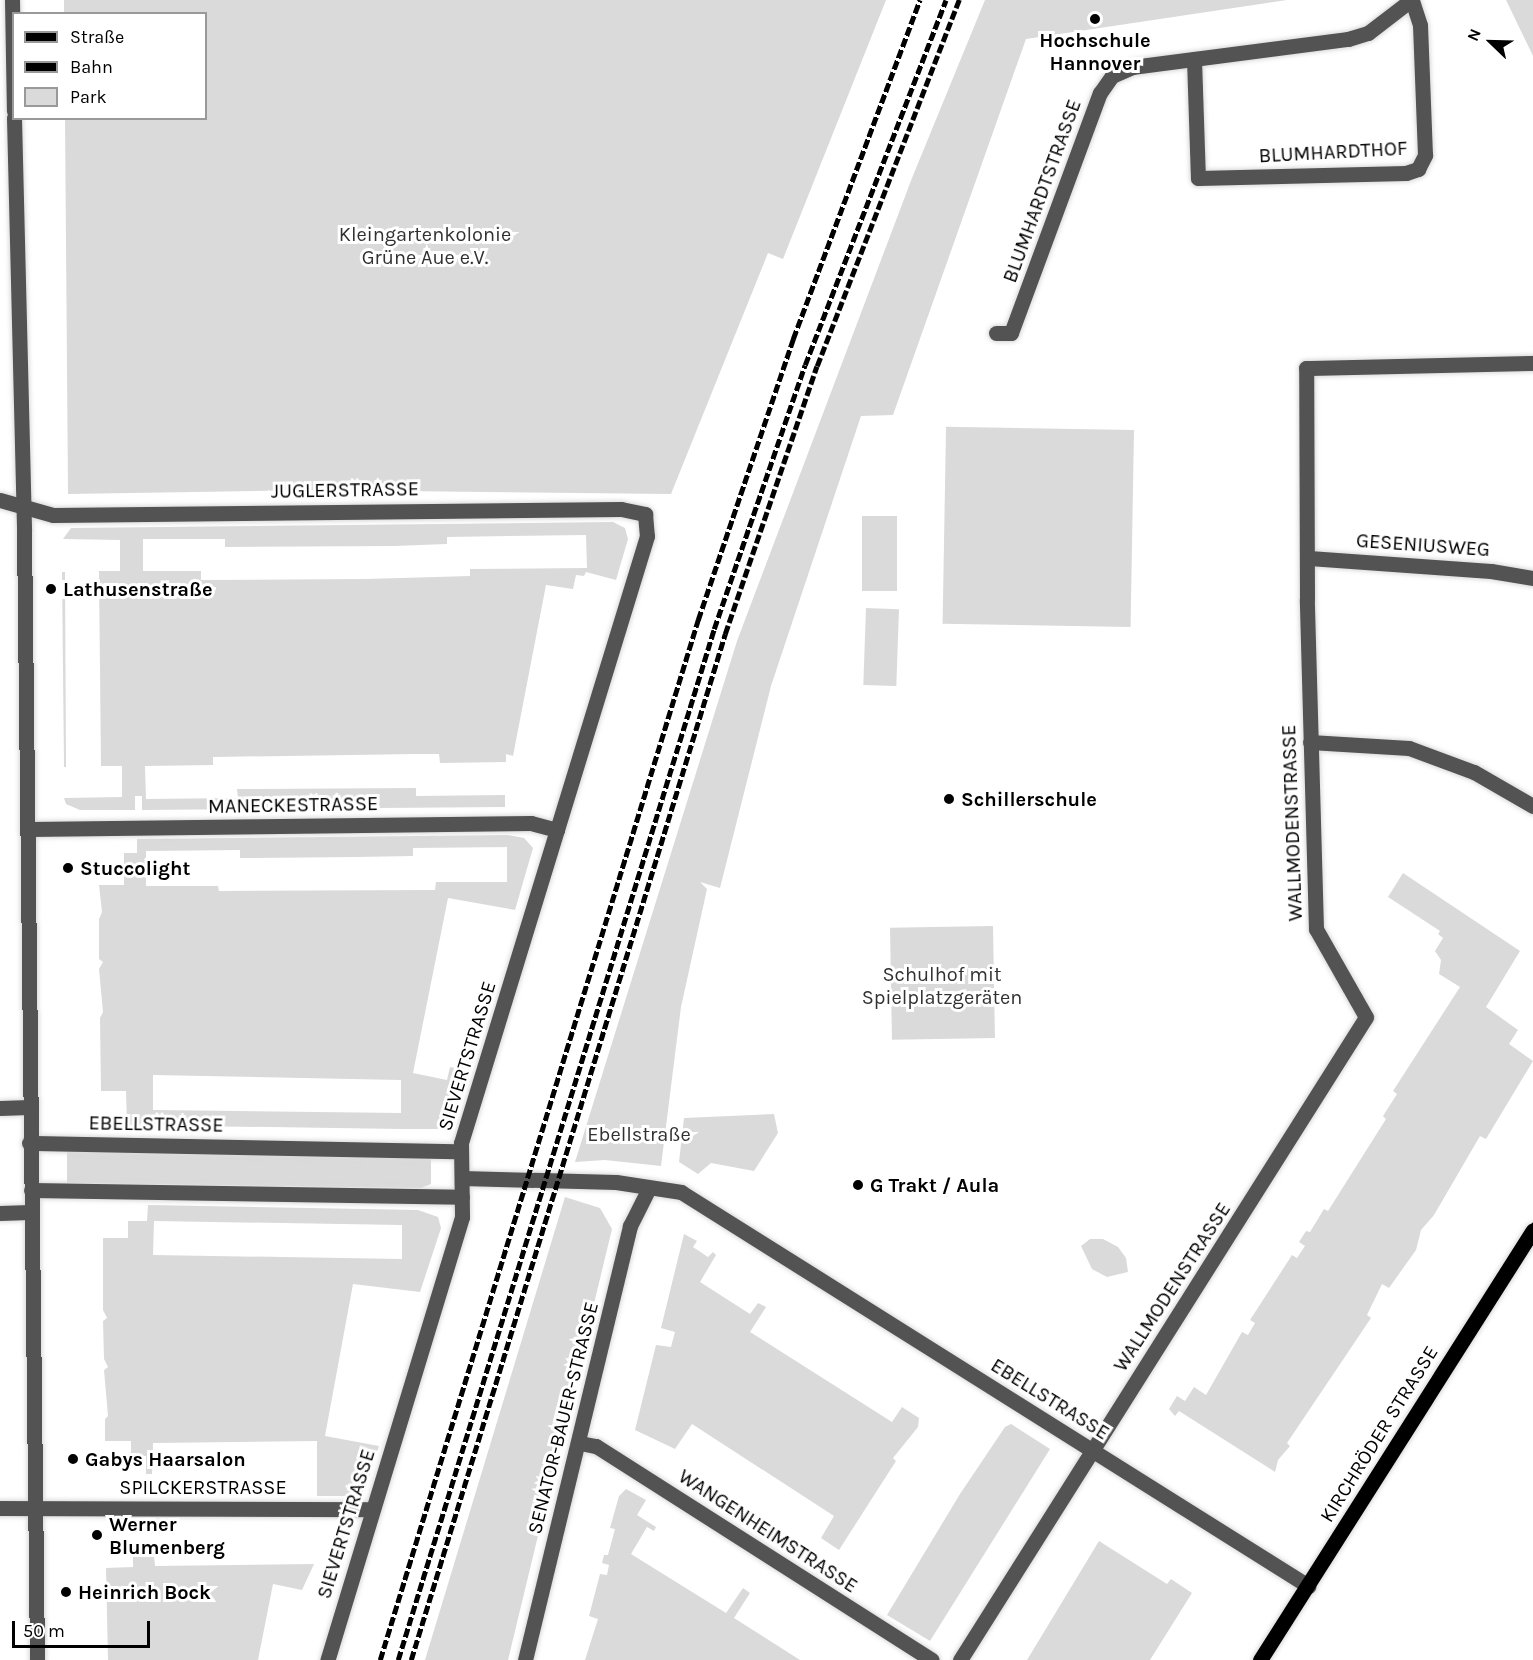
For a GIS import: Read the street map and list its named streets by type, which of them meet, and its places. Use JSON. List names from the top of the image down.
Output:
{
  "streets": {
    "main road": ["KIRCHRÖDER STRASSE"],
    "street": [
      "BLUMHARDTHOF",
      "BLUMHARDTSTRASSE",
      "JUGLERSTRASSE",
      "GESENIUSWEG",
      "MANECKESTRASSE",
      "WALLMODENSTRASSE",
      "SIEVERTSTRASSE",
      "EBELLSTRASSE",
      "SENATOR-BAUER-STRASSE",
      "SPILCKERSTRASSE",
      "WANGENHEIMSTRASSE"
    ]
  },
  "crossings": [
    ["BLUMHARDTHOF", "BLUMHARDTSTRASSE"],
    ["JUGLERSTRASSE", "SIEVERTSTRASSE"],
    ["GESENIUSWEG", "WALLMODENSTRASSE"],
    ["MANECKESTRASSE", "SIEVERTSTRASSE"],
    ["WALLMODENSTRASSE", "EBELLSTRASSE"],
    ["SIEVERTSTRASSE", "EBELLSTRASSE"],
    ["SIEVERTSTRASSE", "SPILCKERSTRASSE"],
    ["EBELLSTRASSE", "SENATOR-BAUER-STRASSE"],
    ["EBELLSTRASSE", "KIRCHRÖDER STRASSE"],
    ["SENATOR-BAUER-STRASSE", "WANGENHEIMSTRASSE"]
  ],
  "parks": ["Kleingartenkolonie Grüne Aue e.V.", "Schulhof mit Spielplatzgeräten", "Ebellstraße"],
  "places": [
    "Hochschule Hannover",
    "Lathusenstraße",
    "Schillerschule",
    "Stuccolight",
    "G Trakt / Aula",
    "Gabys Haarsalon",
    "Werner Blumenberg",
    "Heinrich Bock"
  ],
  "legend": ["Straße", "Bahn", "Park"],
  "scale_bar": "50 m",
  "north": "top left"
}
